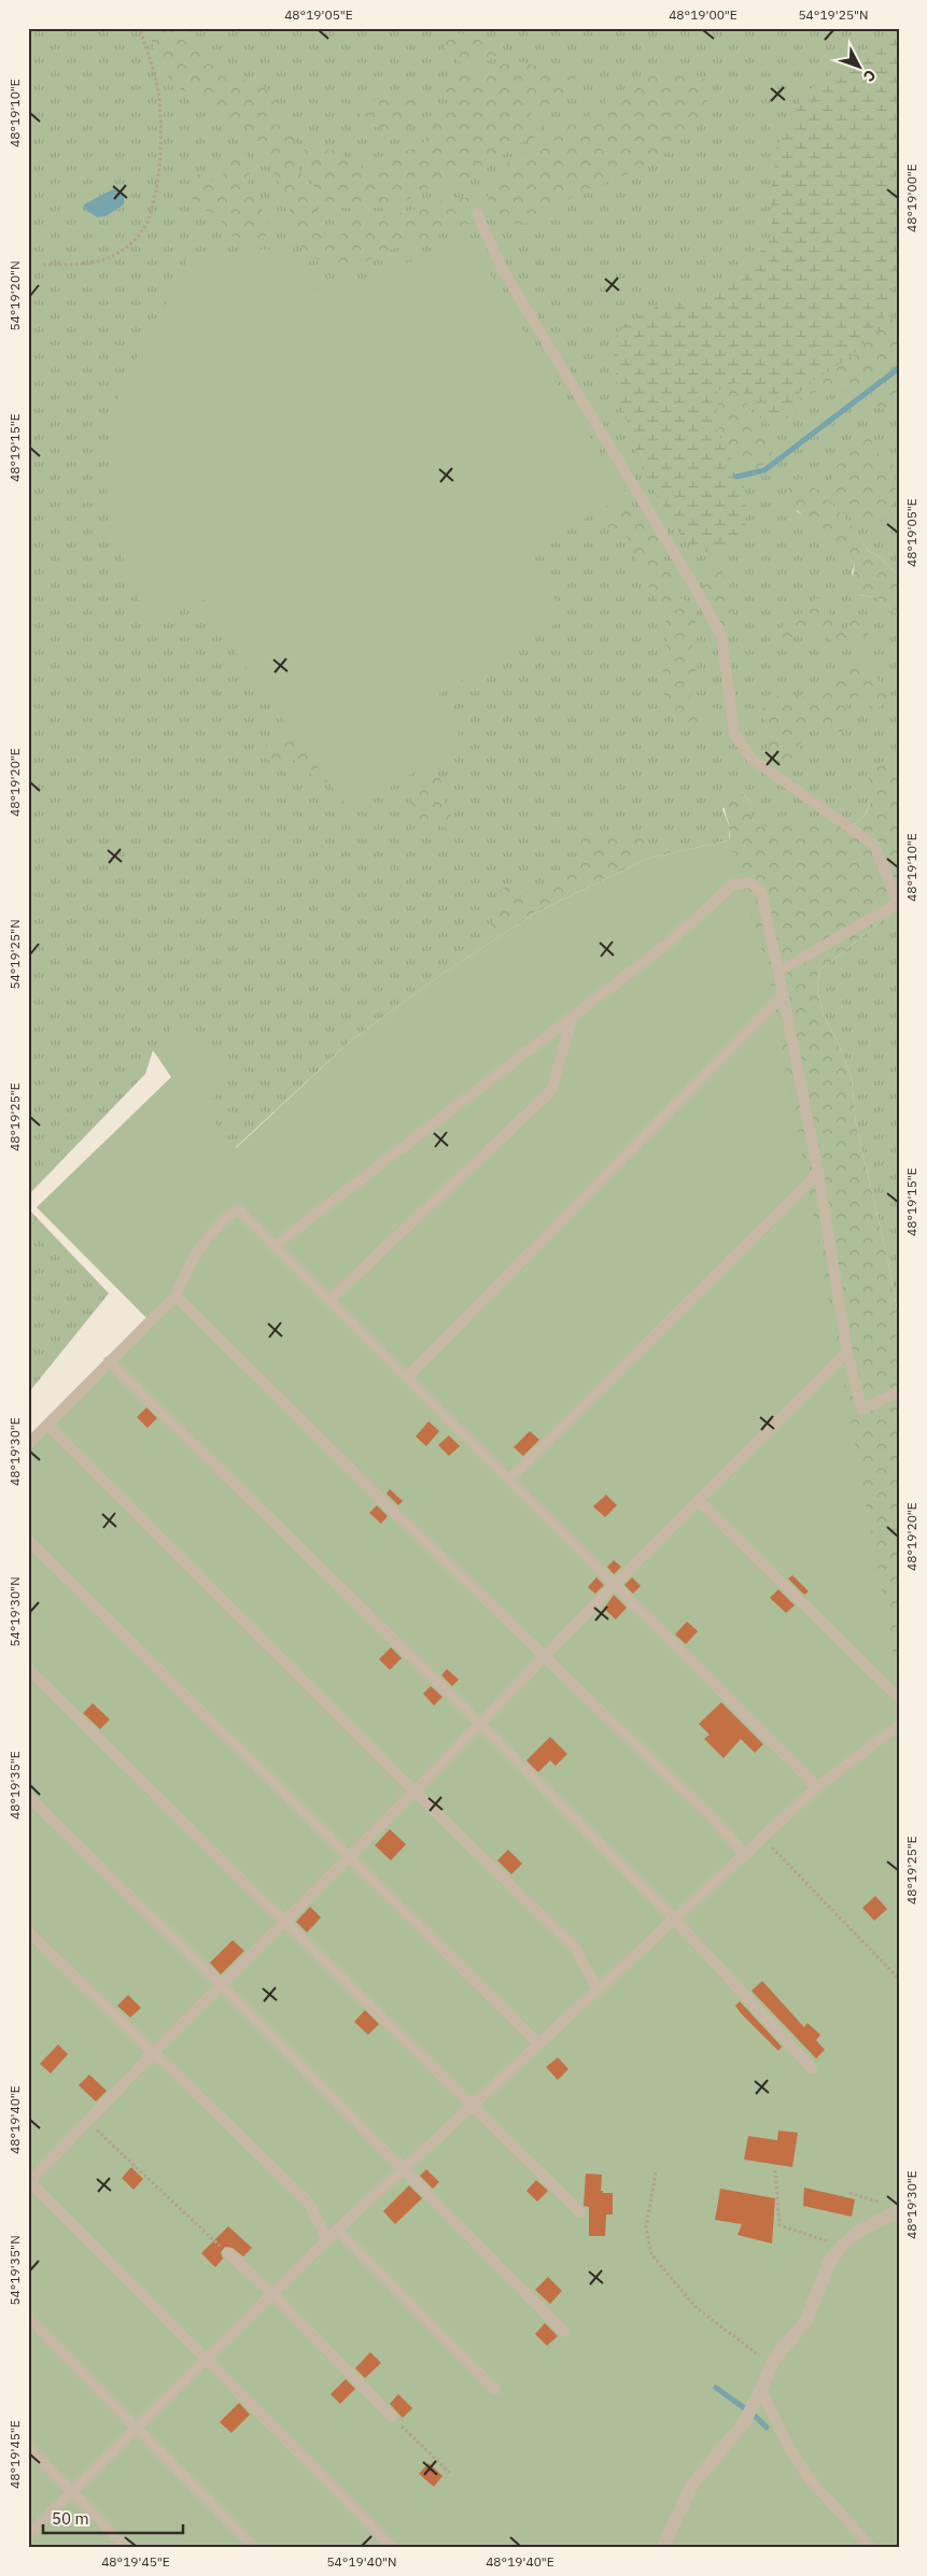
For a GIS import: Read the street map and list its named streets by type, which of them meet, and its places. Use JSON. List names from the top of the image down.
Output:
{
  "scale_bar": "50 m",
  "north": "bottom right",
  "coordinates": [
    "48°19'05\"E",
    "48°19'00\"E",
    "54°19'25\"N",
    "48°19'10\"E",
    "54°19'20\"N",
    "48°19'15\"E",
    "48°19'20\"E",
    "48°19'25\"E",
    "48°19'30\"E",
    "54°19'30\"N",
    "48°19'35\"E",
    "48°19'40\"E",
    "54°19'35\"N",
    "48°19'45\"E",
    "54°19'40\"N"
  ]
}
